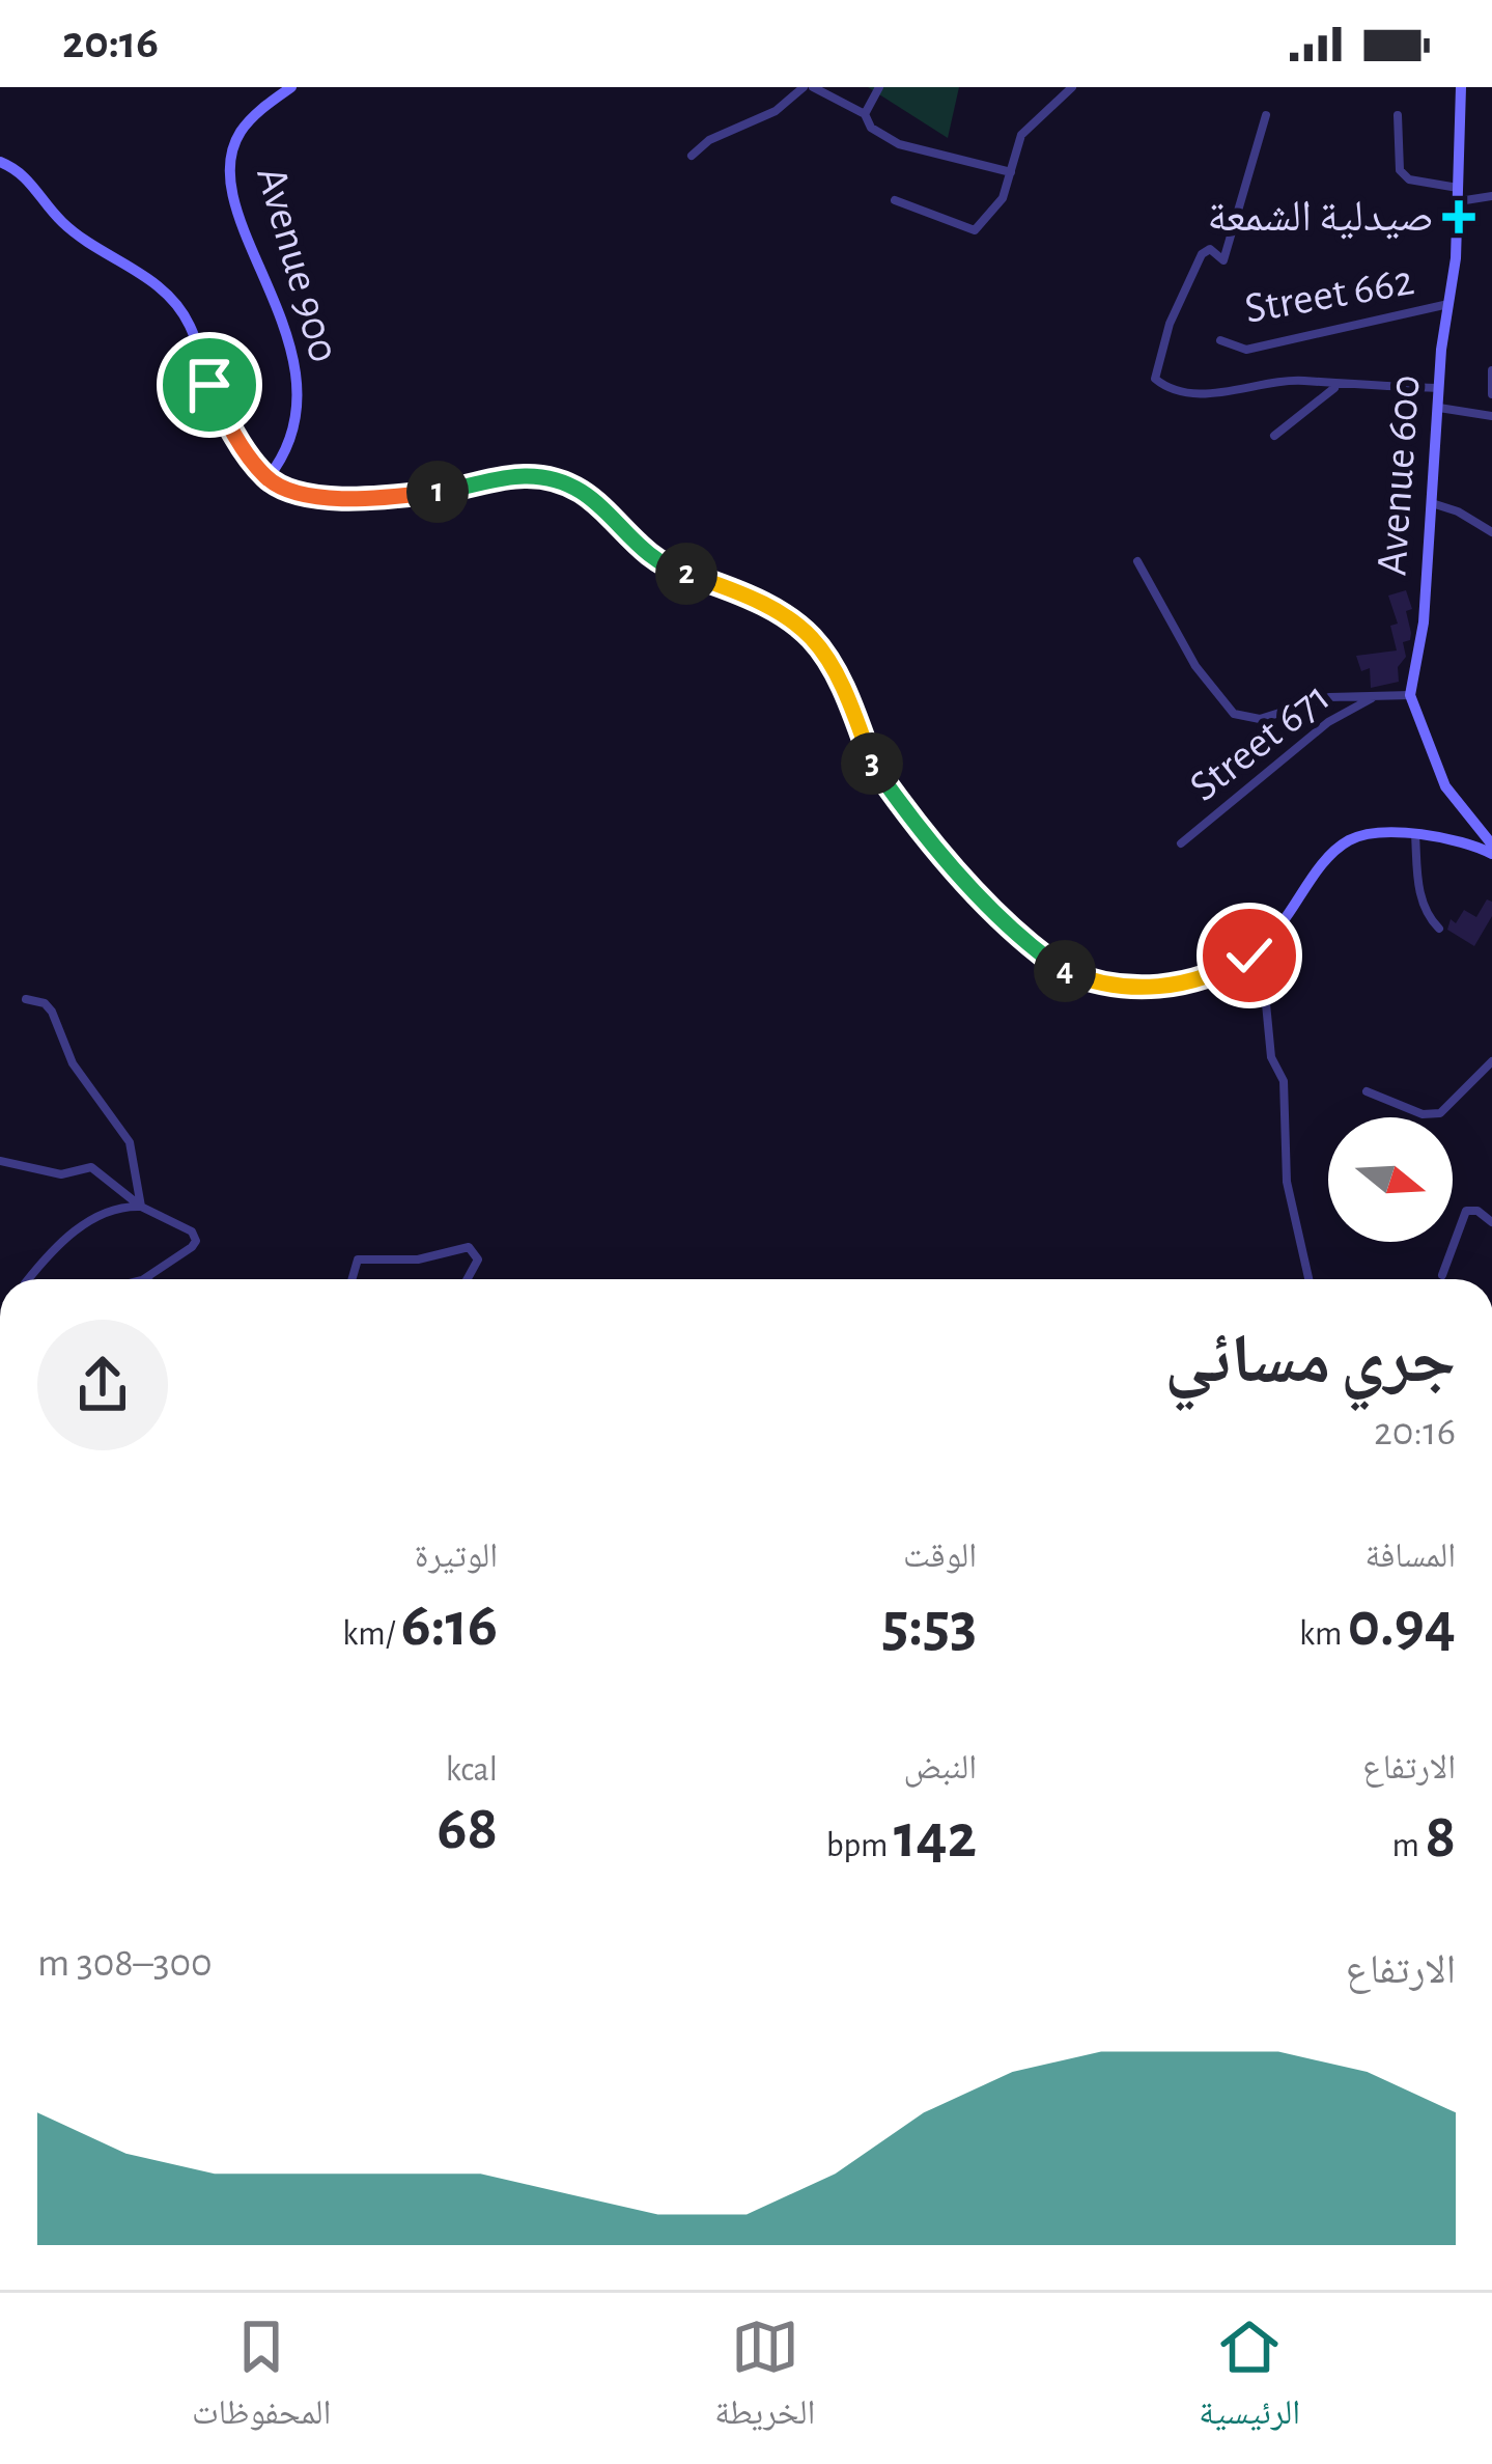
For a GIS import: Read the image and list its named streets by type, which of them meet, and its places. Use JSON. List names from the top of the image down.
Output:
{
  "streets": {
    "main road": ["Avenue 900", "Avenue 600"],
    "street": ["Street 662", "Street 671"]
  },
  "crossings": [
    ["Street 662", "Avenue 600"]
  ],
  "places": {
    "health": ["صيدلية الشمعة"]
  },
  "north": "right",
  "page": {
    "status": "20:16",
    "pins": [
      "1",
      "2",
      "3",
      "4"
    ],
    "heading": ["جري مسائي", "20:16"],
    "stats": [
      ["المسافة", "0.94 km"],
      ["الوقت", "5:53"],
      ["الوتيرة", "6:16 /km"],
      ["الارتفاع", "8 m"],
      ["النبض", "142 bpm"],
      ["kcal", "68"]
    ],
    "chart": ["الارتفاع", "300–308 m"],
    "tabs": ["الرئيسية", "الخريطة", "المحفوظات"]
  }
}
